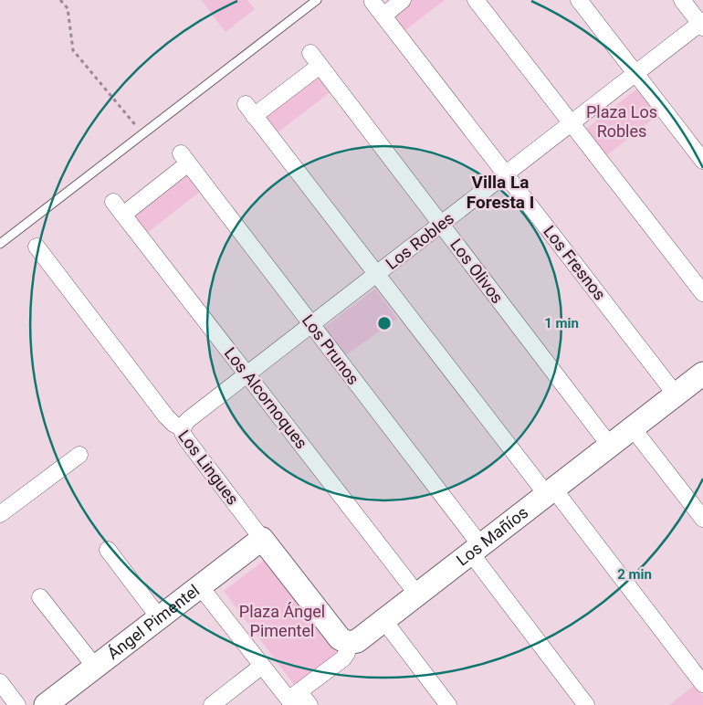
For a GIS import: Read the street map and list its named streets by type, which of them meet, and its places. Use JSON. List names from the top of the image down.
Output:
{
  "streets": {
    "street": [
      "Los Robles",
      "Los Fresnos",
      "Los Olivos",
      "Los Prunos",
      "Los Alcornoques",
      "Los Lingues",
      "Los Mañíos",
      "Ángel Pimentel"
    ]
  },
  "crossings": [
    ["Los Robles", "Los Fresnos"],
    ["Los Robles", "Los Olivos"],
    ["Los Robles", "Los Prunos"],
    ["Los Robles", "Los Alcornoques"],
    ["Los Robles", "Los Lingues"],
    ["Los Fresnos", "Los Mañíos"],
    ["Los Olivos", "Los Mañíos"],
    ["Los Prunos", "Los Alcornoques"],
    ["Los Prunos", "Los Mañíos"],
    ["Los Alcornoques", "Los Mañíos"],
    ["Los Lingues", "Los Mañíos"],
    ["Los Lingues", "Ángel Pimentel"]
  ],
  "districts": ["Villa La Foresta I"],
  "parks": ["Plaza Los Robles", "Plaza Ángel Pimentel"],
  "rings": ["1 min", "2 min"]
}
